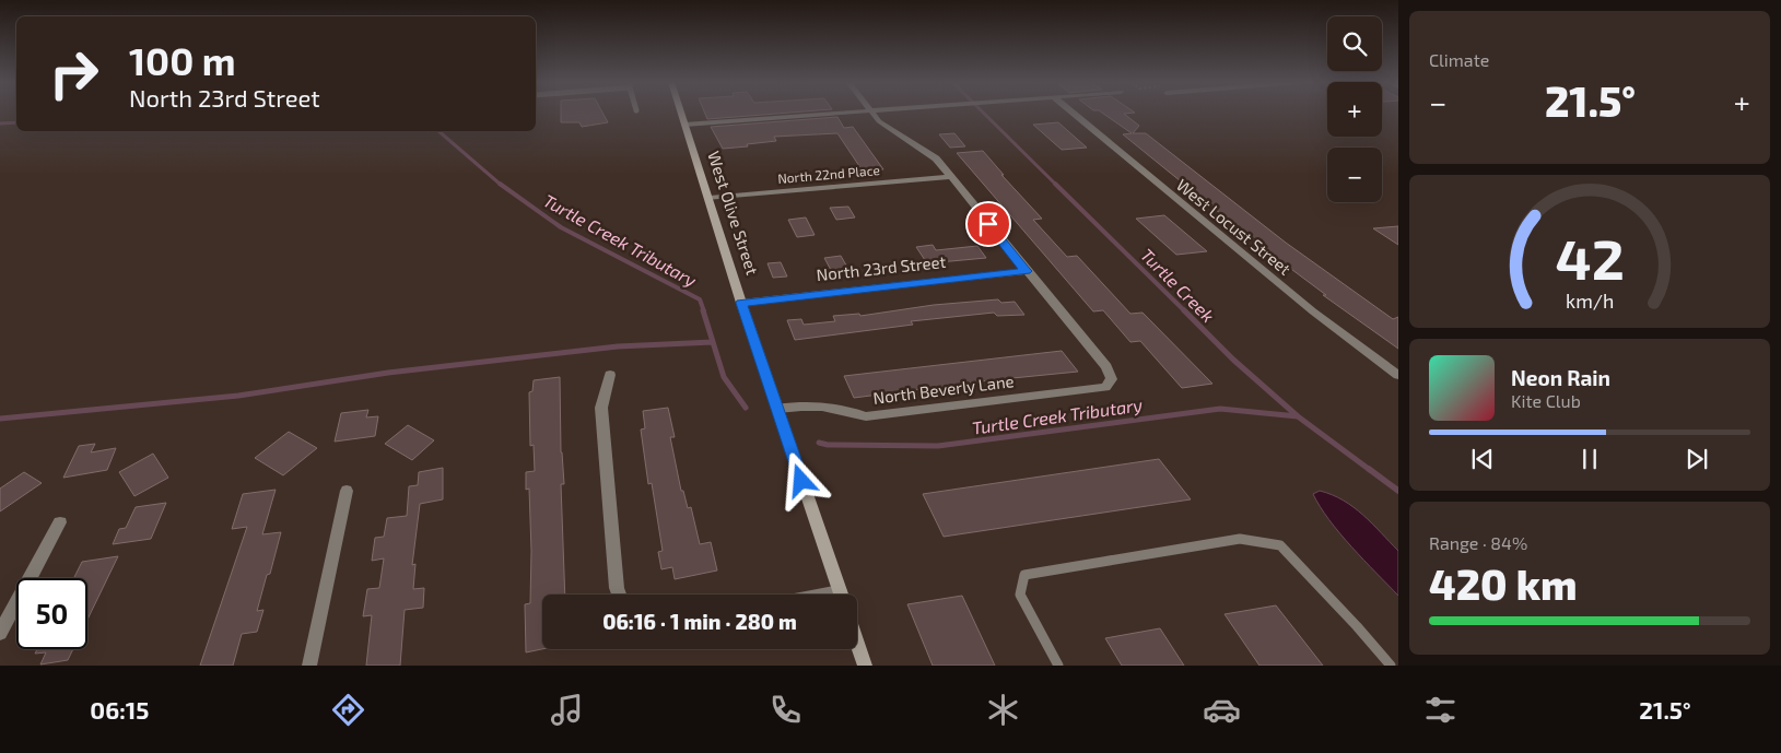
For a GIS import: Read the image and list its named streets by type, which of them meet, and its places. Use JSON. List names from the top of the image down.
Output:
{
  "streets": {
    "main road": ["West Olive Street"],
    "street": [
      "North 22nd Place",
      "West Locust Street",
      "North 23rd Street",
      "North Beverly Lane"
    ]
  },
  "crossings": [
    ["North 22nd Place", "West Olive Street"],
    ["West Olive Street", "North 23rd Street"],
    ["West Olive Street", "North Beverly Lane"],
    ["North 23rd Street", "North Beverly Lane"]
  ],
  "water": ["Turtle Creek Tributary", "Turtle Creek"],
  "page": {
    "tile": [
      "Climate",
      ["Range · 84%", "420 km"]
    ],
    "map_buttons": ["+", "−"],
    "turn": ["100 m", "North 23rd Street"],
    "heat": ["−", "21.5°", "+"],
    "song": ["Neon Rain", "Kite Club"],
    "limit": "50",
    "trip": "06:16 · 1 min · 280 m",
    "tabs": ["06:15", "21.5°"],
    "gauge": ["42", "km/h"]
  }
}
